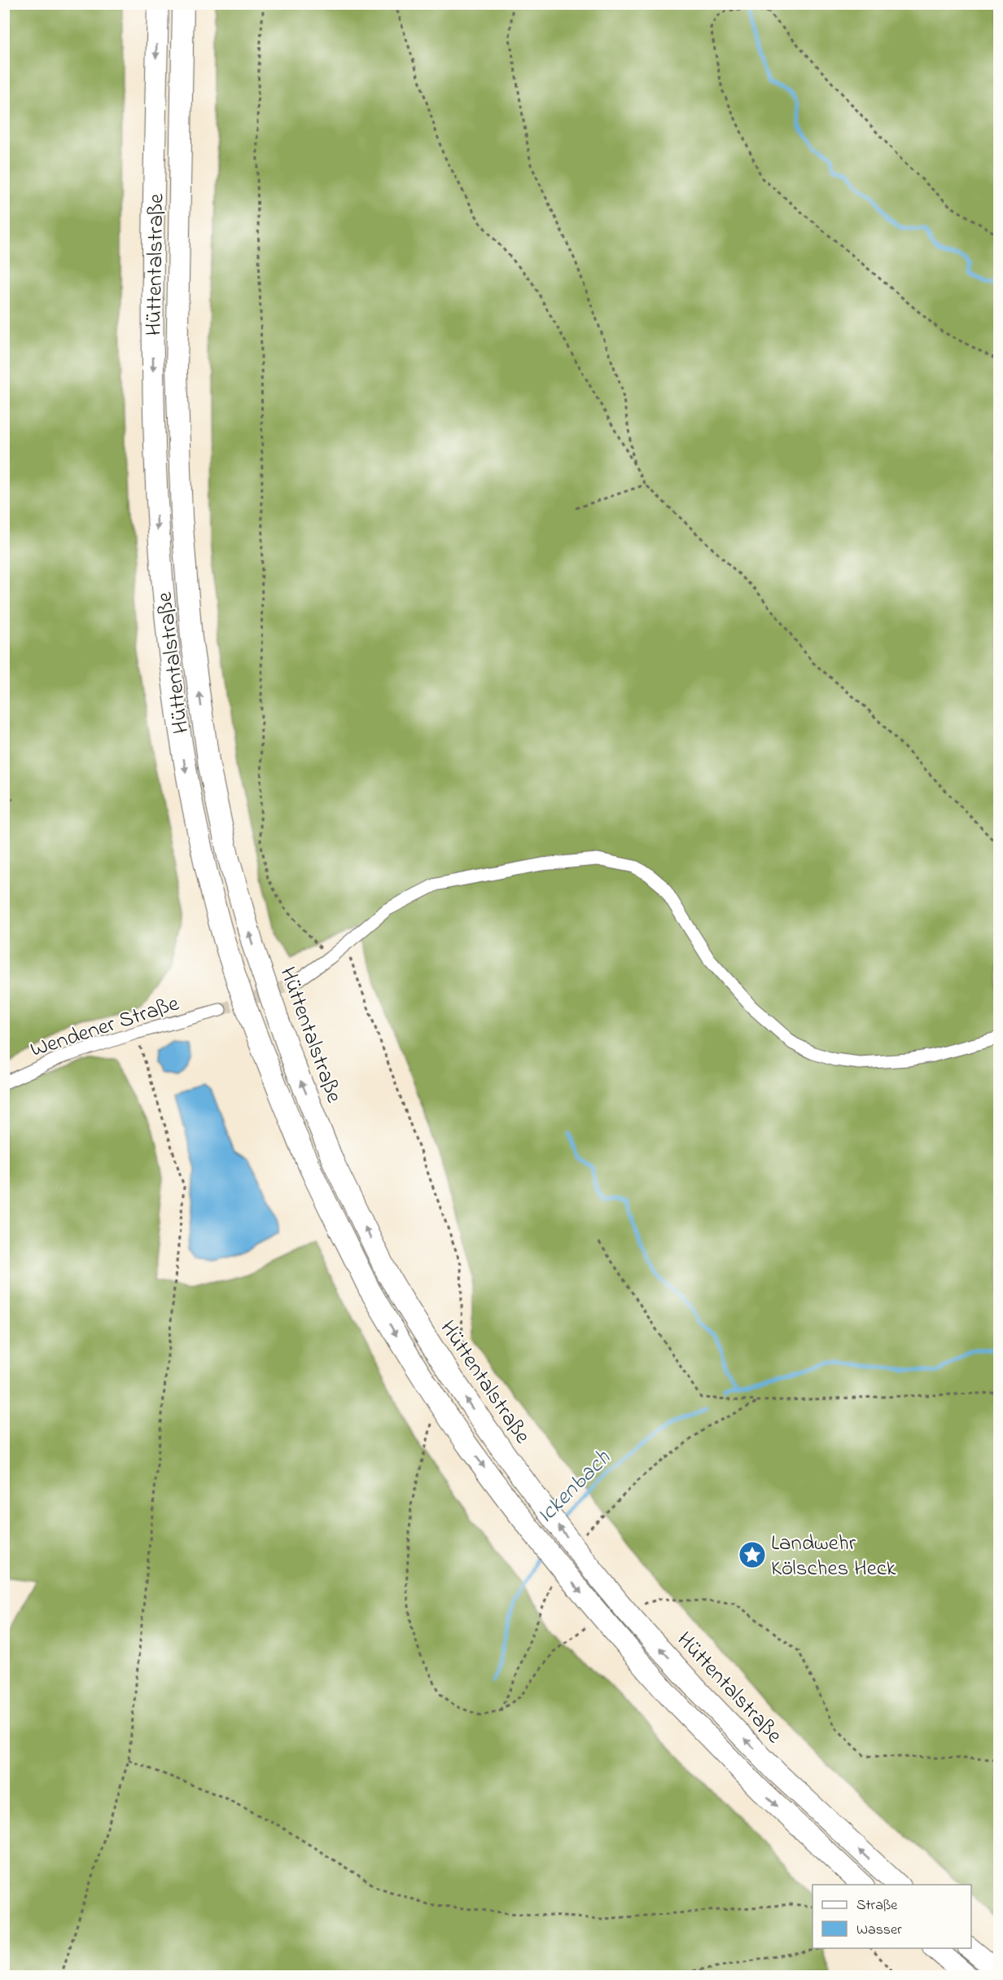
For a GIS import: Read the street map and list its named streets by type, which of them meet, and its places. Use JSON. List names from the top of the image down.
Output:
{
  "streets": {
    "highway": ["Hüttentalstraße"],
    "street": ["Wendener Straße"]
  },
  "water": ["Ickenbach"],
  "places": {
    "place": ["Landwehr Kölsches Heck"]
  },
  "legend": ["Straße", "Wasser"]
}
